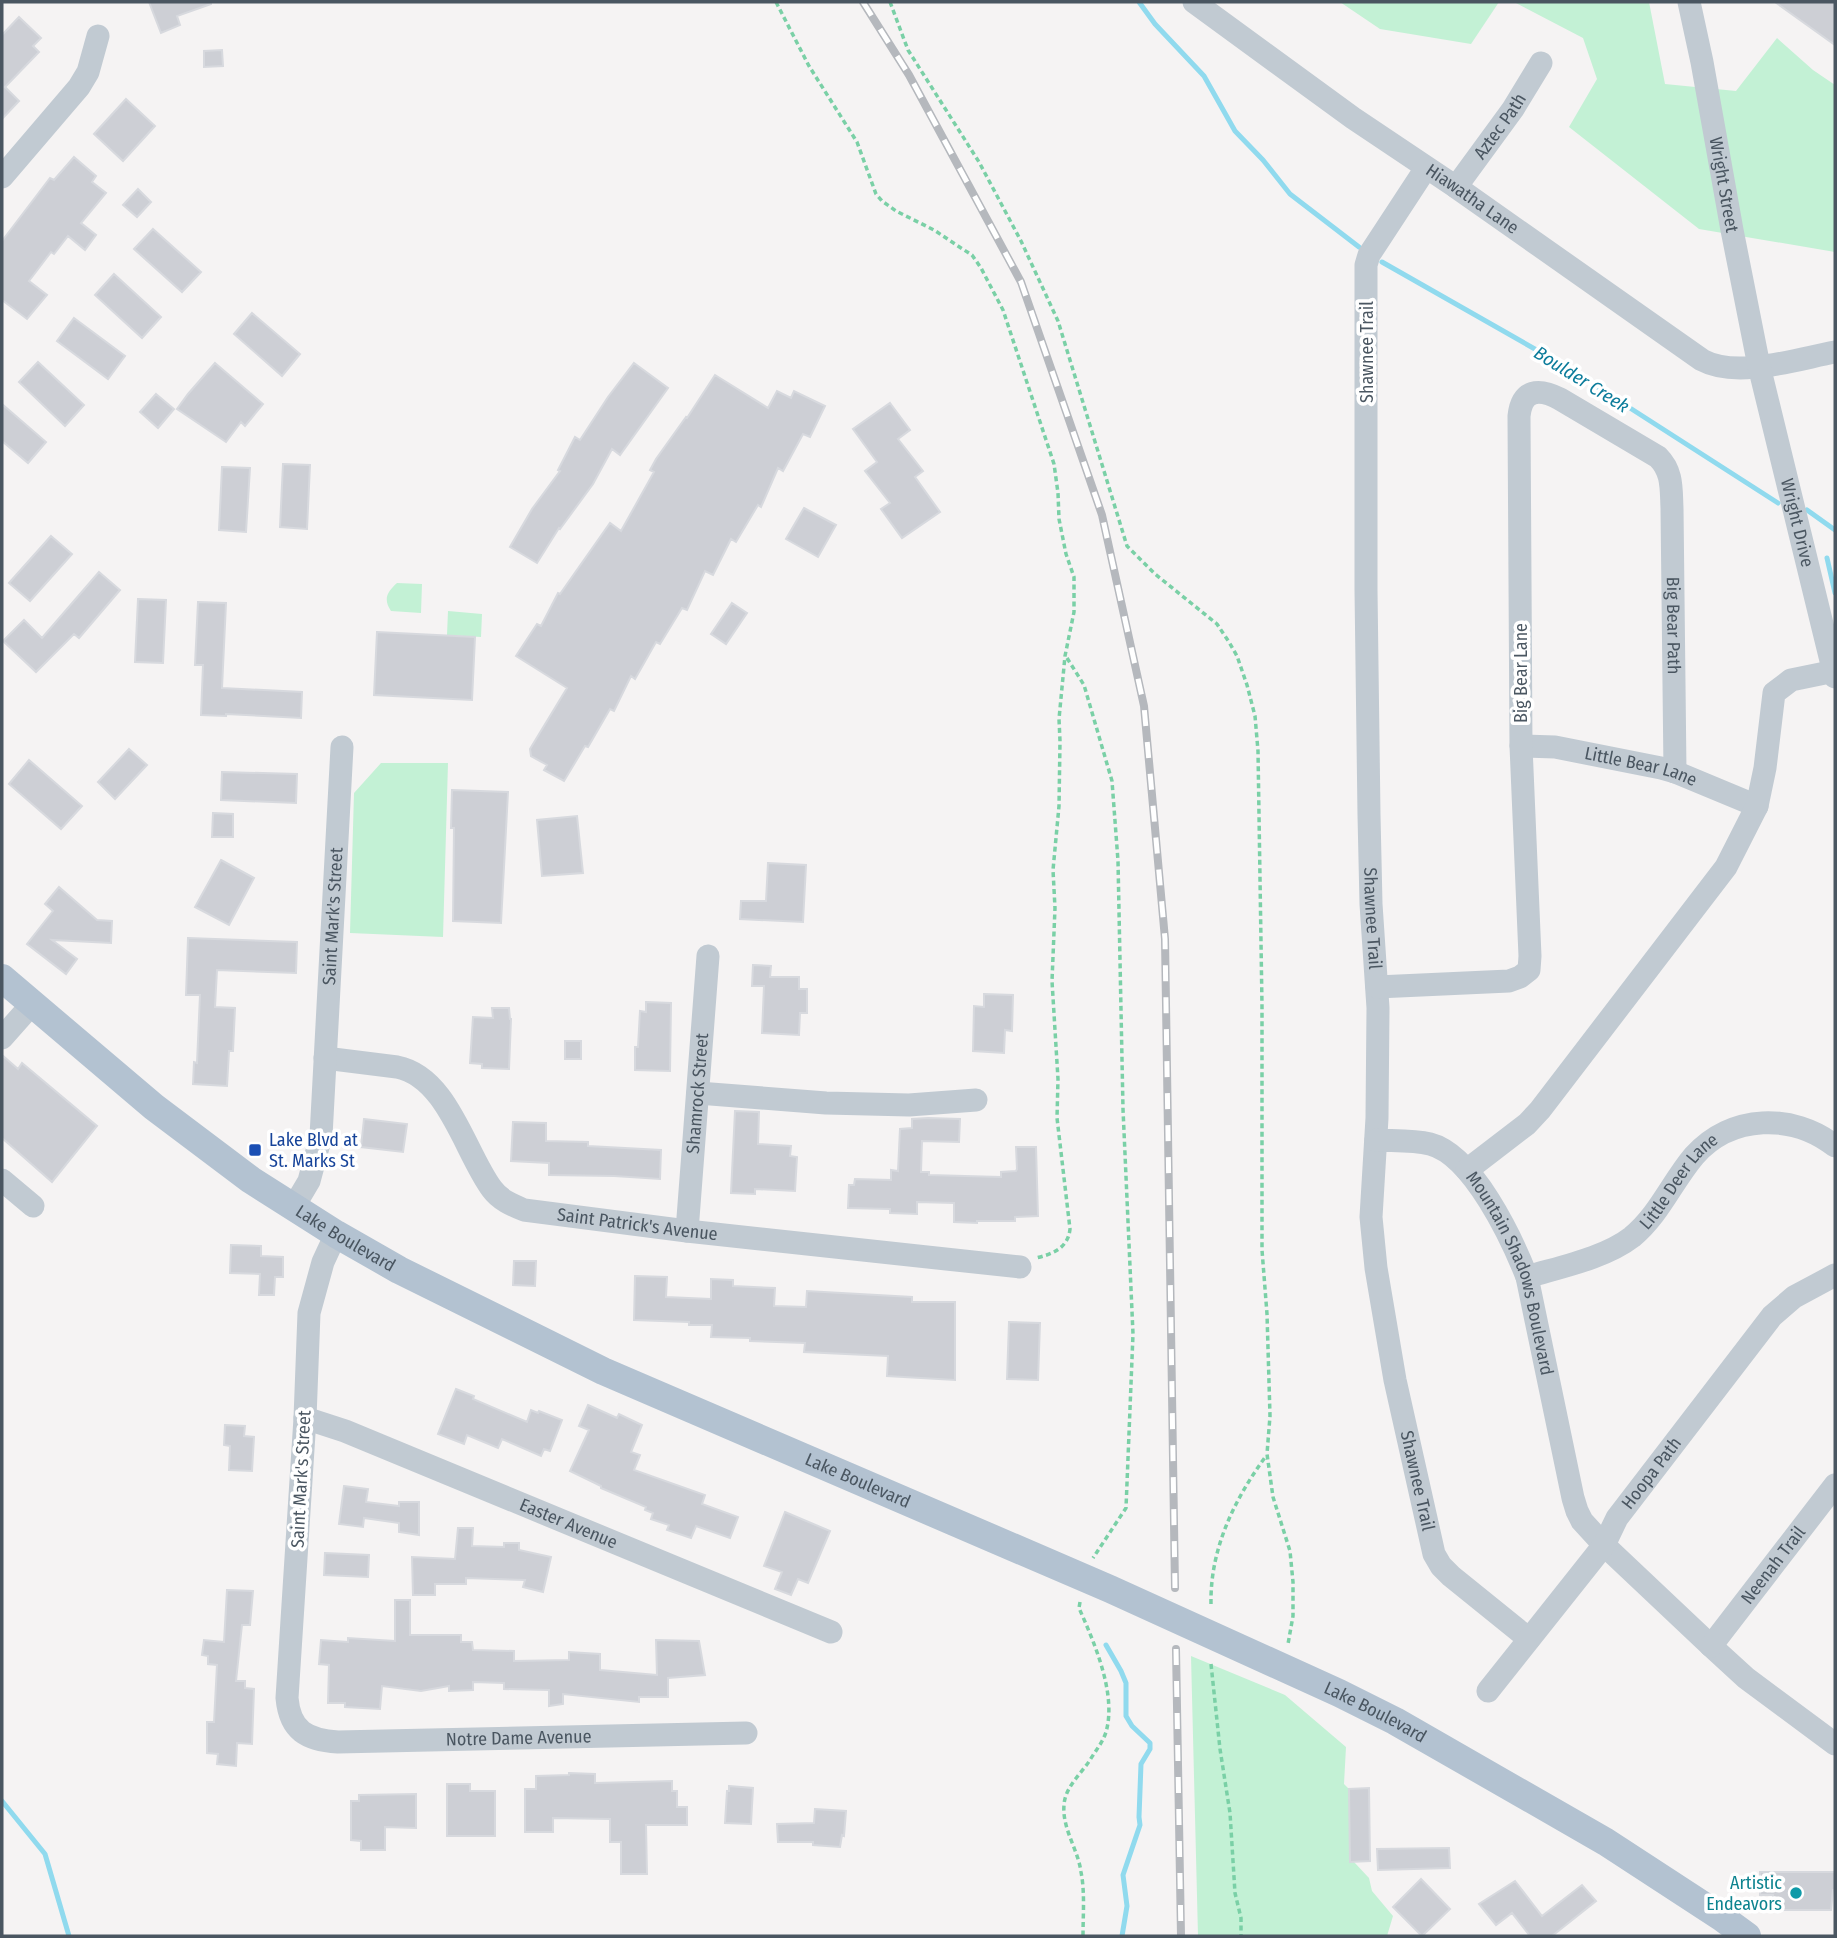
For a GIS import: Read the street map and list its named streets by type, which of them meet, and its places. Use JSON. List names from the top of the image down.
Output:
{
  "streets": {
    "main road": ["Lake Boulevard"],
    "street": [
      "Aztec Path",
      "Wright Street",
      "Hiawatha Lane",
      "Shawnee Trail",
      "Wright Drive",
      "Big Bear Path",
      "Big Bear Lane",
      "Little Bear Lane",
      "Saint Mark's Street",
      "Shamrock Street",
      "Little Deer Lane",
      "Saint Patrick's Avenue",
      "Mountain Shadows Boulevard",
      "Hoopa Path",
      "Easter Avenue",
      "Neenah Trail",
      "Notre Dame Avenue"
    ]
  },
  "crossings": [
    ["Aztec Path", "Hiawatha Lane"],
    ["Wright Street", "Hiawatha Lane"],
    ["Wright Street", "Wright Drive"],
    ["Hiawatha Lane", "Shawnee Trail"],
    ["Hiawatha Lane", "Wright Drive"],
    ["Shawnee Trail", "Big Bear Lane"],
    ["Shawnee Trail", "Hoopa Path"],
    ["Wright Drive", "Mountain Shadows Boulevard"],
    ["Big Bear Path", "Big Bear Lane"],
    ["Big Bear Path", "Little Bear Lane"],
    ["Big Bear Lane", "Little Bear Lane"],
    ["Little Bear Lane", "Mountain Shadows Boulevard"],
    ["Saint Mark's Street", "Saint Patrick's Avenue"],
    ["Saint Mark's Street", "Lake Boulevard"],
    ["Saint Mark's Street", "Easter Avenue"],
    ["Saint Mark's Street", "Notre Dame Avenue"],
    ["Shamrock Street", "Saint Patrick's Avenue"],
    ["Little Deer Lane", "Mountain Shadows Boulevard"],
    ["Mountain Shadows Boulevard", "Hoopa Path"],
    ["Mountain Shadows Boulevard", "Neenah Trail"]
  ],
  "water": ["Boulder Creek"],
  "places": {
    "transit": ["Lake Blvd at St. Marks St"],
    "other": ["Artistic Endeavors"]
  }
}
